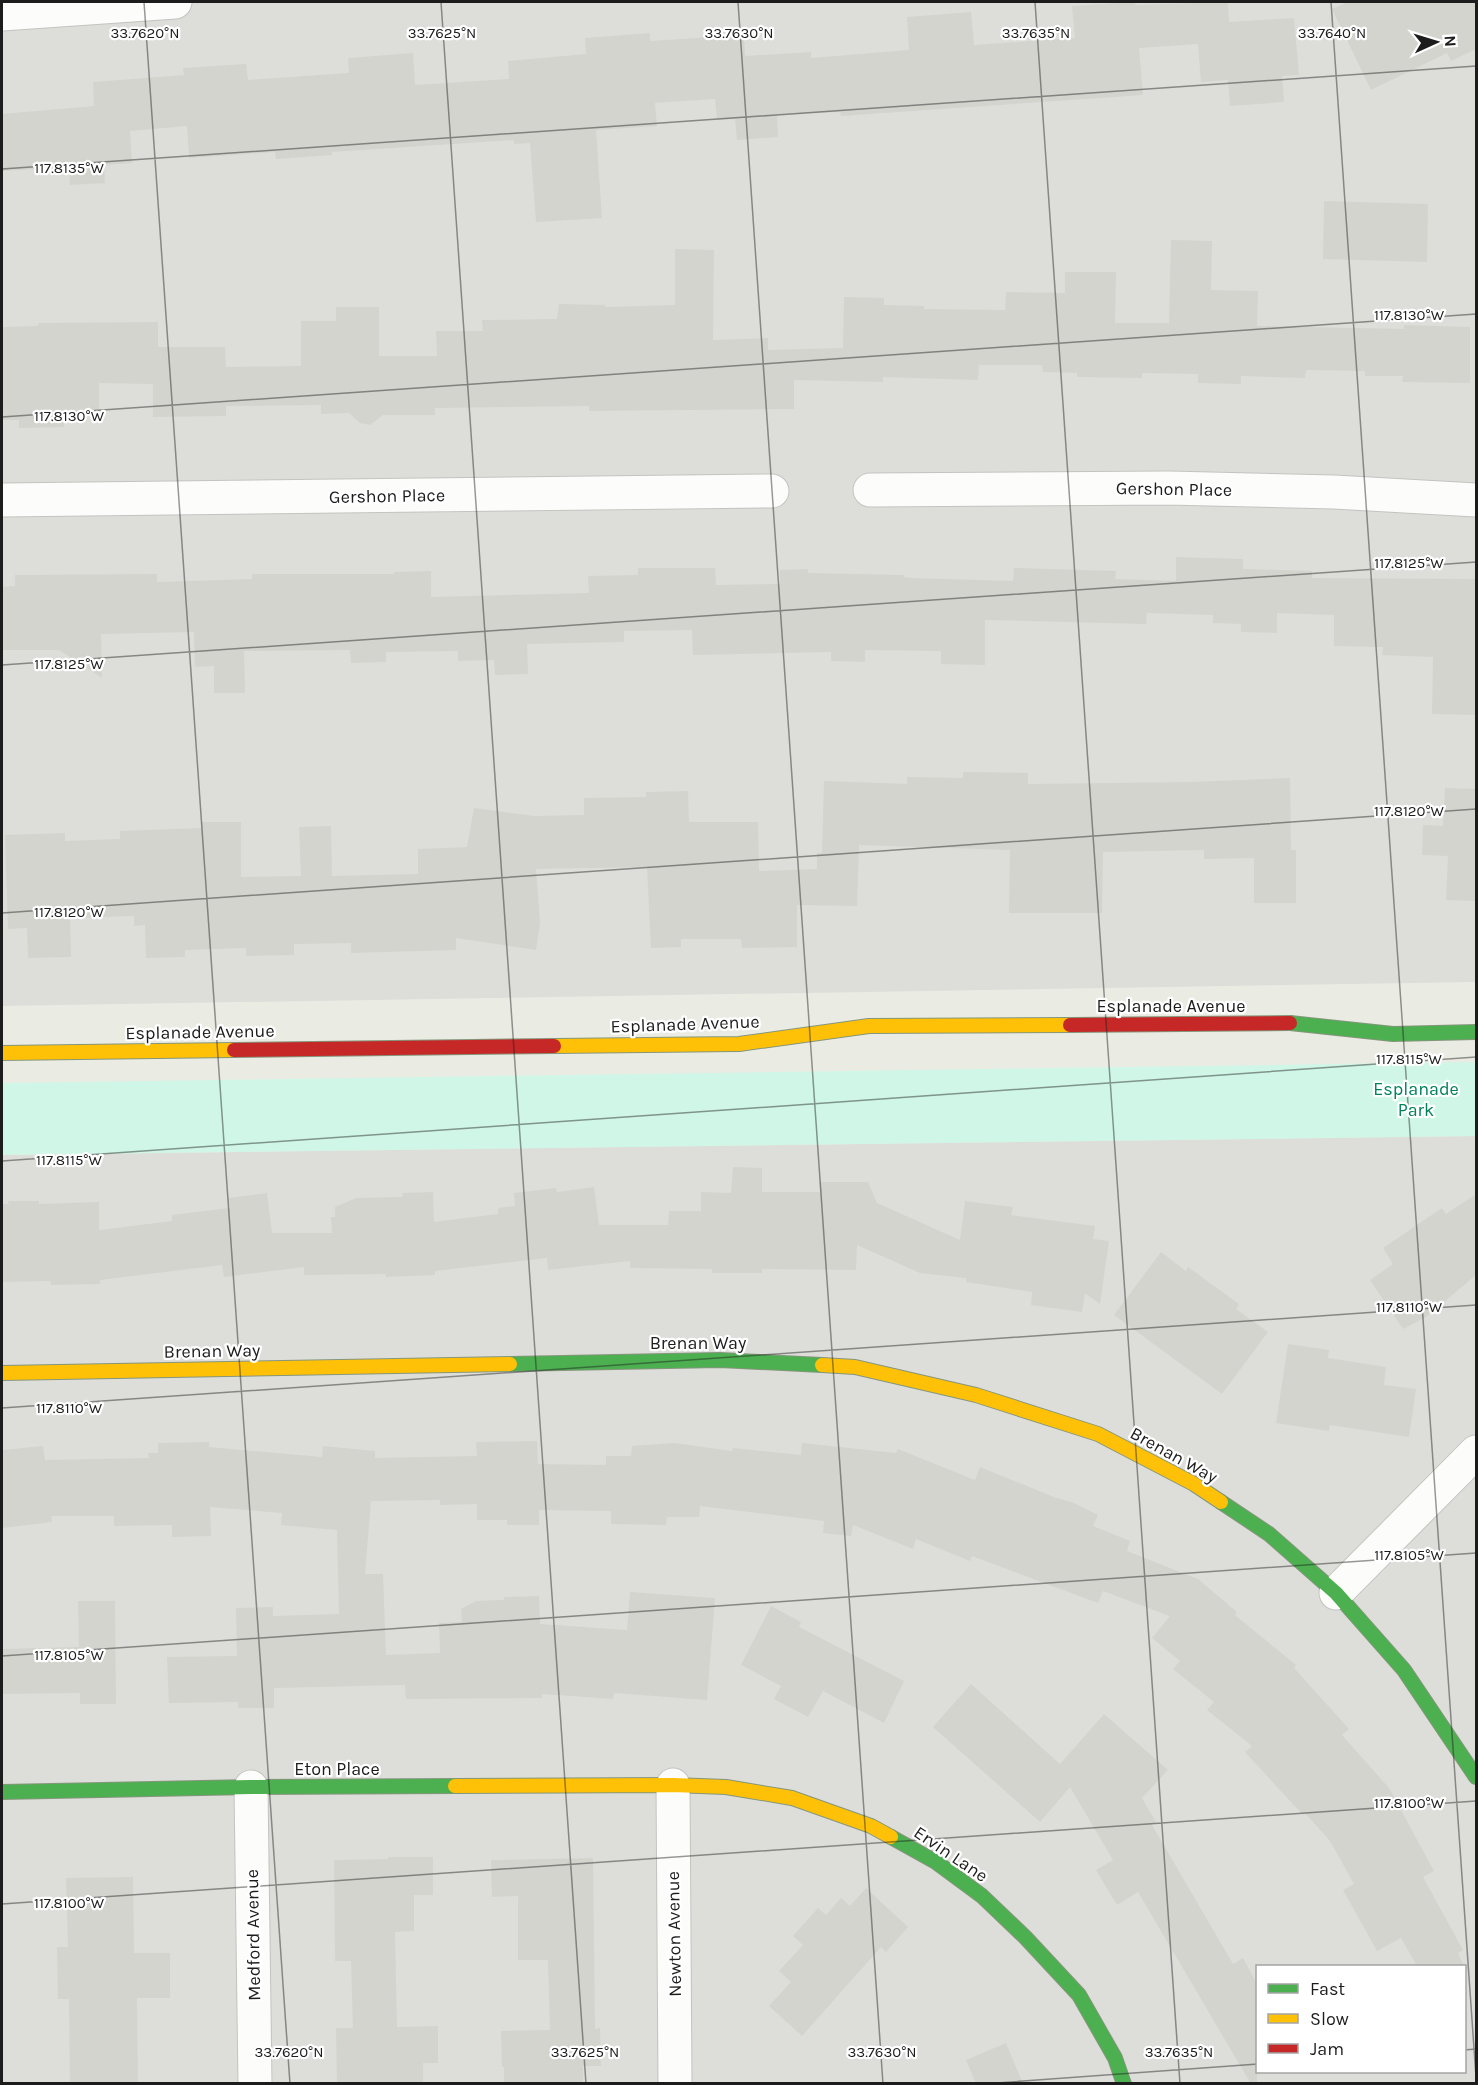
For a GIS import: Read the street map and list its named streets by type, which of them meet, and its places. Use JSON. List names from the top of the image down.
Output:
{
  "streets": {
    "street": [
      "Gershon Place",
      "Esplanade Avenue",
      "Brenan Way",
      "Eton Place",
      "Ervin Lane",
      "Newton Avenue",
      "Medford Avenue"
    ]
  },
  "crossings": [
    ["Eton Place", "Ervin Lane"],
    ["Eton Place", "Newton Avenue"],
    ["Eton Place", "Medford Avenue"],
    ["Ervin Lane", "Newton Avenue"]
  ],
  "parks": ["Esplanade Park"],
  "legend": ["Fast", "Slow", "Jam"],
  "north": "right",
  "coordinates": [
    "33.7620°N",
    "33.7625°N",
    "33.7630°N",
    "33.7635°N",
    "33.7640°N",
    "117.8135°W",
    "117.8130°W",
    "117.8125°W",
    "117.8120°W",
    "117.8115°W",
    "117.8110°W",
    "117.8105°W",
    "117.8100°W"
  ]
}
